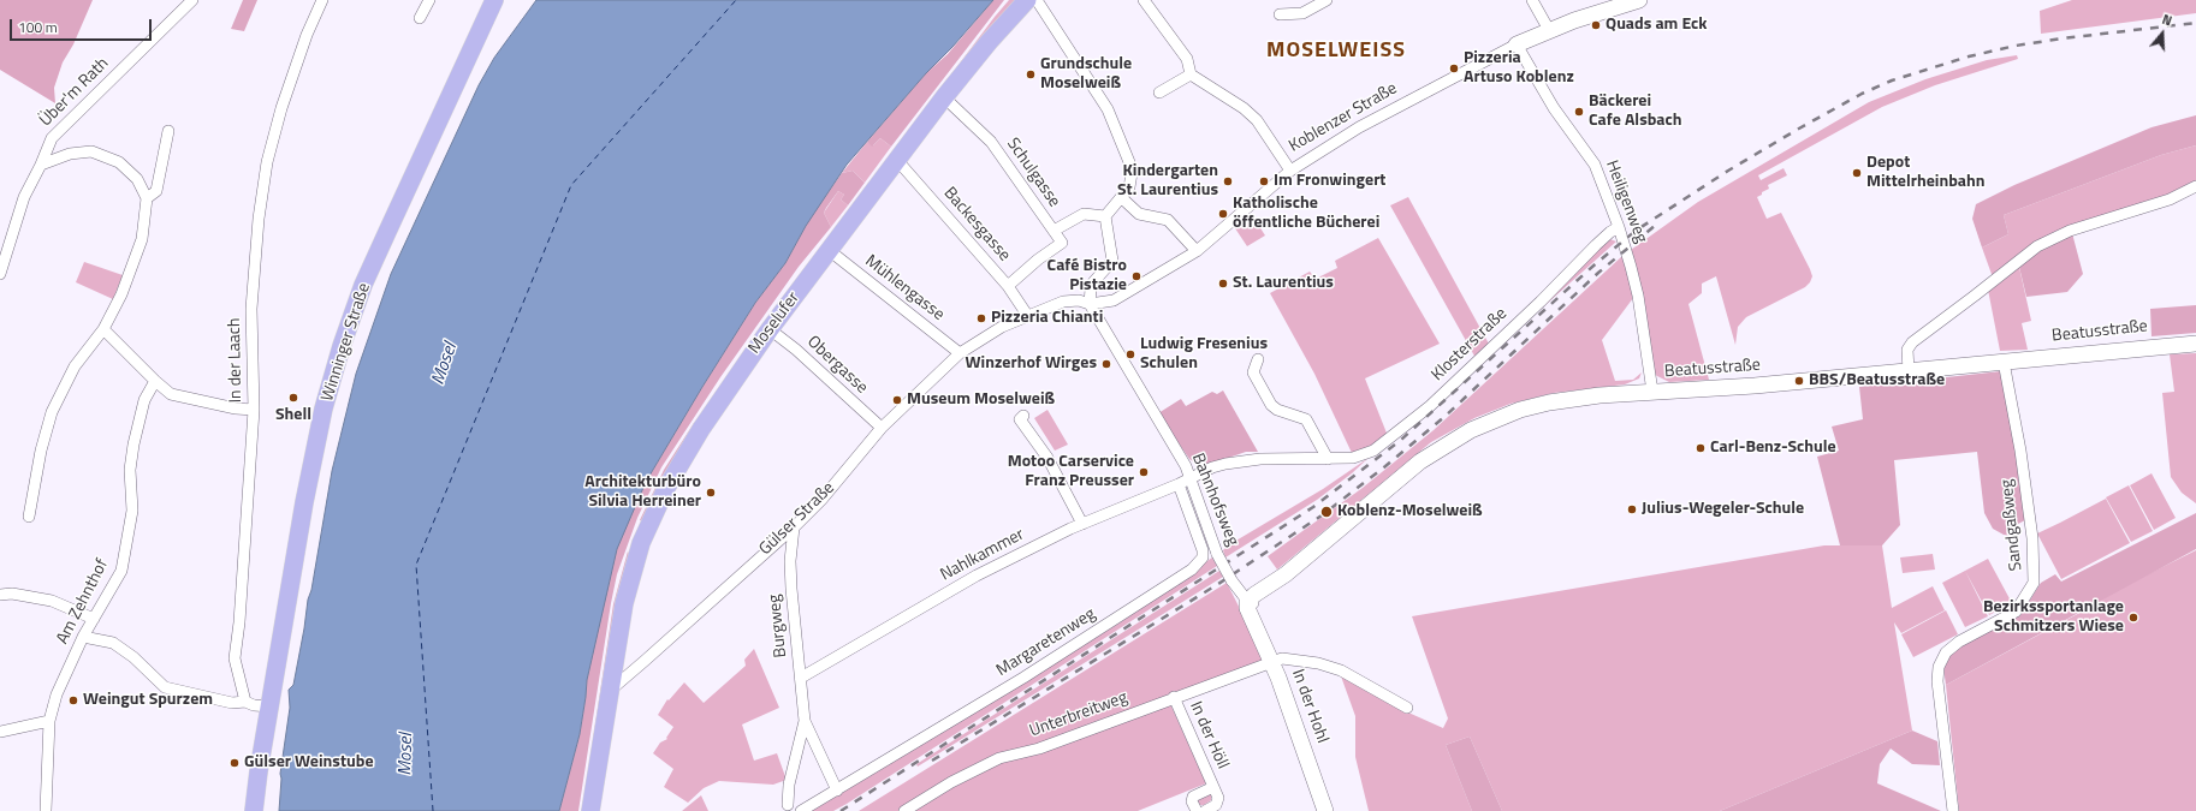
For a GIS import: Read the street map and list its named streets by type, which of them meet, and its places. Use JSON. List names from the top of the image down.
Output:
{
  "streets": {
    "main road": ["Moselufer", "Winninger Straße"],
    "street": [
      "Über'm Rath",
      "Koblenzer Straße",
      "Schulgasse",
      "Heiligenweg",
      "Backesgasse",
      "Mühlengasse",
      "Beatusstraße",
      "Klosterstraße",
      "In der Laach",
      "Obergasse",
      "Bahnhofsweg",
      "Gülser Straße",
      "Sandgaßweg",
      "Nahlkammer",
      "Am Zehnthof",
      "Burgweg",
      "Margaretenweg",
      "In der Hohl",
      "Unterbreitweg",
      "In der Höll"
    ]
  },
  "crossings": [
    ["Koblenzer Straße", "Heiligenweg"],
    ["Koblenzer Straße", "Bahnhofsweg"],
    ["Koblenzer Straße", "Gülser Straße"],
    ["Schulgasse", "Moselufer"],
    ["Heiligenweg", "Beatusstraße"],
    ["Heiligenweg", "Klosterstraße"],
    ["Backesgasse", "Moselufer"],
    ["Backesgasse", "Gülser Straße"],
    ["Mühlengasse", "Moselufer"],
    ["Mühlengasse", "Gülser Straße"],
    ["Moselufer", "Obergasse"],
    ["Moselufer", "Gülser Straße"],
    ["Beatusstraße", "Bahnhofsweg"],
    ["Beatusstraße", "Sandgaßweg"],
    ["Beatusstraße", "In der Hohl"],
    ["Klosterstraße", "Bahnhofsweg"],
    ["Klosterstraße", "Nahlkammer"],
    ["Obergasse", "Gülser Straße"],
    ["Bahnhofsweg", "Gülser Straße"],
    ["Bahnhofsweg", "Nahlkammer"],
    ["Bahnhofsweg", "In der Hohl"],
    ["Gülser Straße", "Burgweg"],
    ["Nahlkammer", "Burgweg"],
    ["Nahlkammer", "Margaretenweg"],
    ["Burgweg", "Margaretenweg"],
    ["In der Hohl", "Unterbreitweg"],
    ["Unterbreitweg", "In der Höll"]
  ],
  "districts": ["MOSELWEISS"],
  "water": ["Mosel"],
  "places": [
    "Quads am Eck",
    "Pizzeria Artuso Koblenz",
    "Grundschule Moselweiß",
    "Bäckerei Cafe Alsbach",
    "Depot Mittelrheinbahn",
    "Kindergarten St. Laurentius",
    "Im Fronwingert",
    "Katholische öffentliche Bücherei",
    "Café Bistro Pistazie",
    "St. Laurentius",
    "Pizzeria Chianti",
    "Ludwig Fresenius Schulen",
    "Winzerhof Wirges",
    "BBS/Beatusstraße",
    "Shell",
    "Museum Moselweiß",
    "Carl-Benz-Schule",
    "Motoo Carservice Franz Preusser",
    "Architekturbüro Silvia Herreiner",
    "Julius-Wegeler-Schule",
    "Koblenz-Moselweiß",
    "Bezirkssportanlage Schmitzers Wiese",
    "Weingut Spurzem",
    "Gülser Weinstube"
  ],
  "scale_bar": "100 m",
  "north": "top"
}
